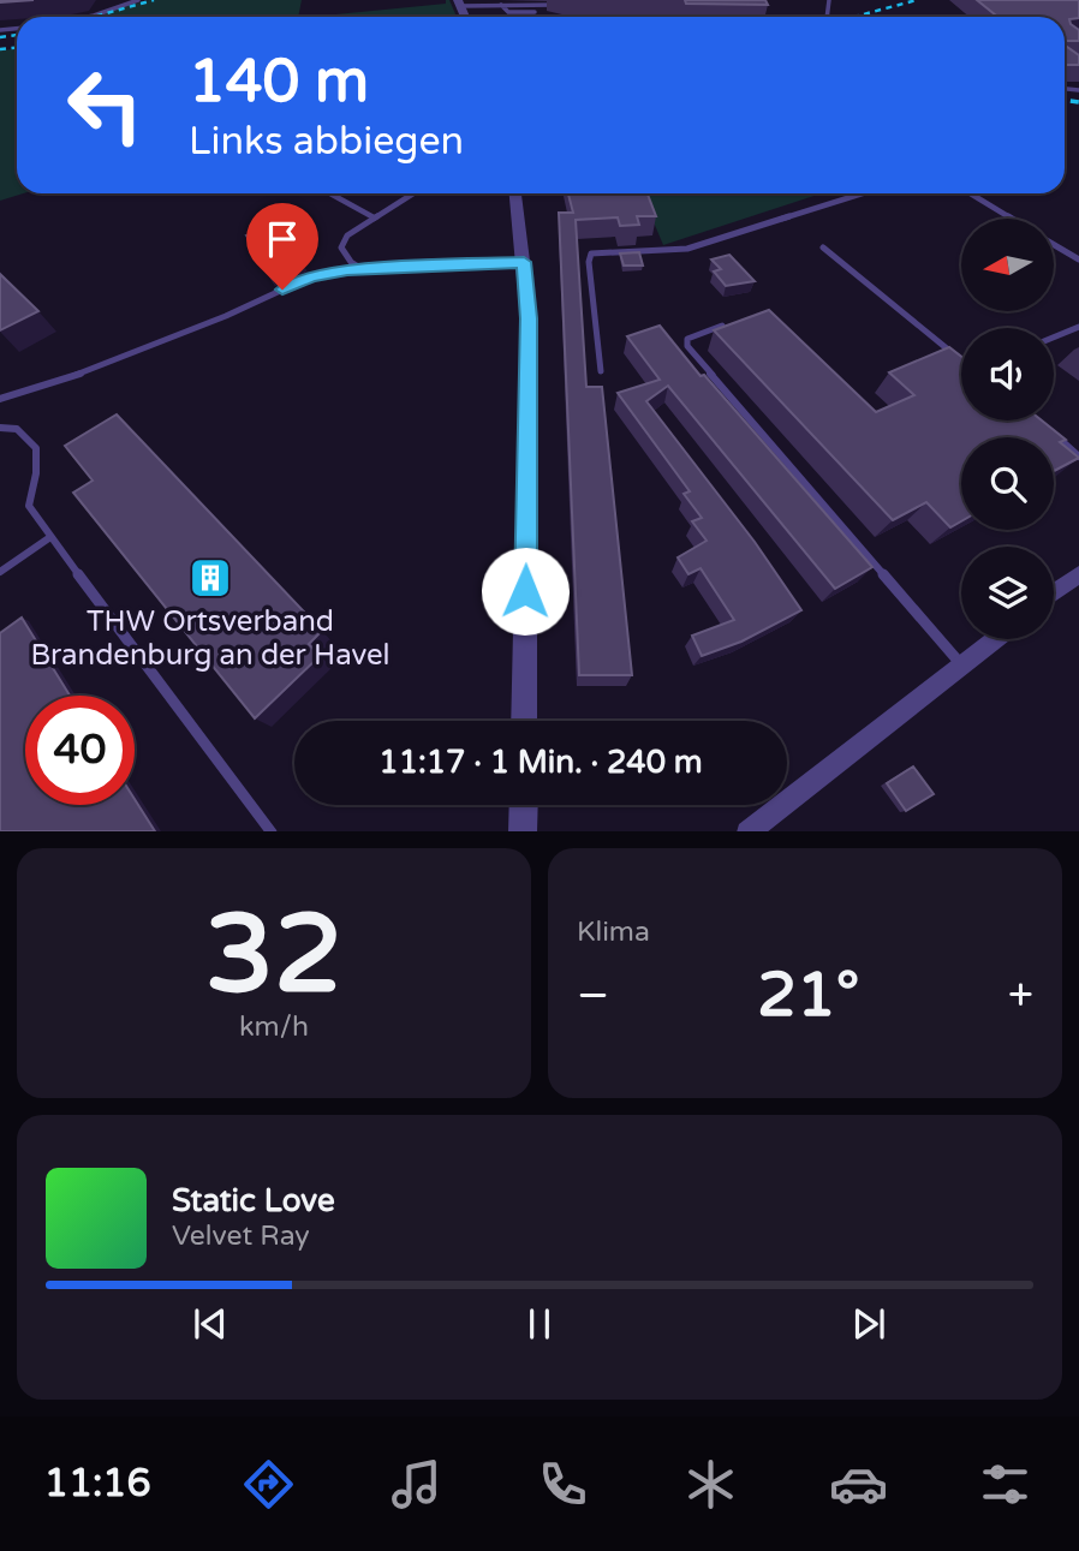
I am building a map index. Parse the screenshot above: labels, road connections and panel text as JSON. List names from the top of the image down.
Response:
{
  "places": {
    "building": ["THW Ortsverband Brandenburg an der Havel"]
  },
  "north": "left",
  "page": {
    "turn": ["140 m", "Links abbiegen"],
    "limit": "40",
    "trip": "11:17 · 1 Min. · 240 m",
    "tile": [
      ["32", "km/h"],
      "Klima"
    ],
    "heat": ["−", "21°", "+"],
    "song": ["Static Love", "Velvet Ray"],
    "tabs": "11:16"
  }
}
